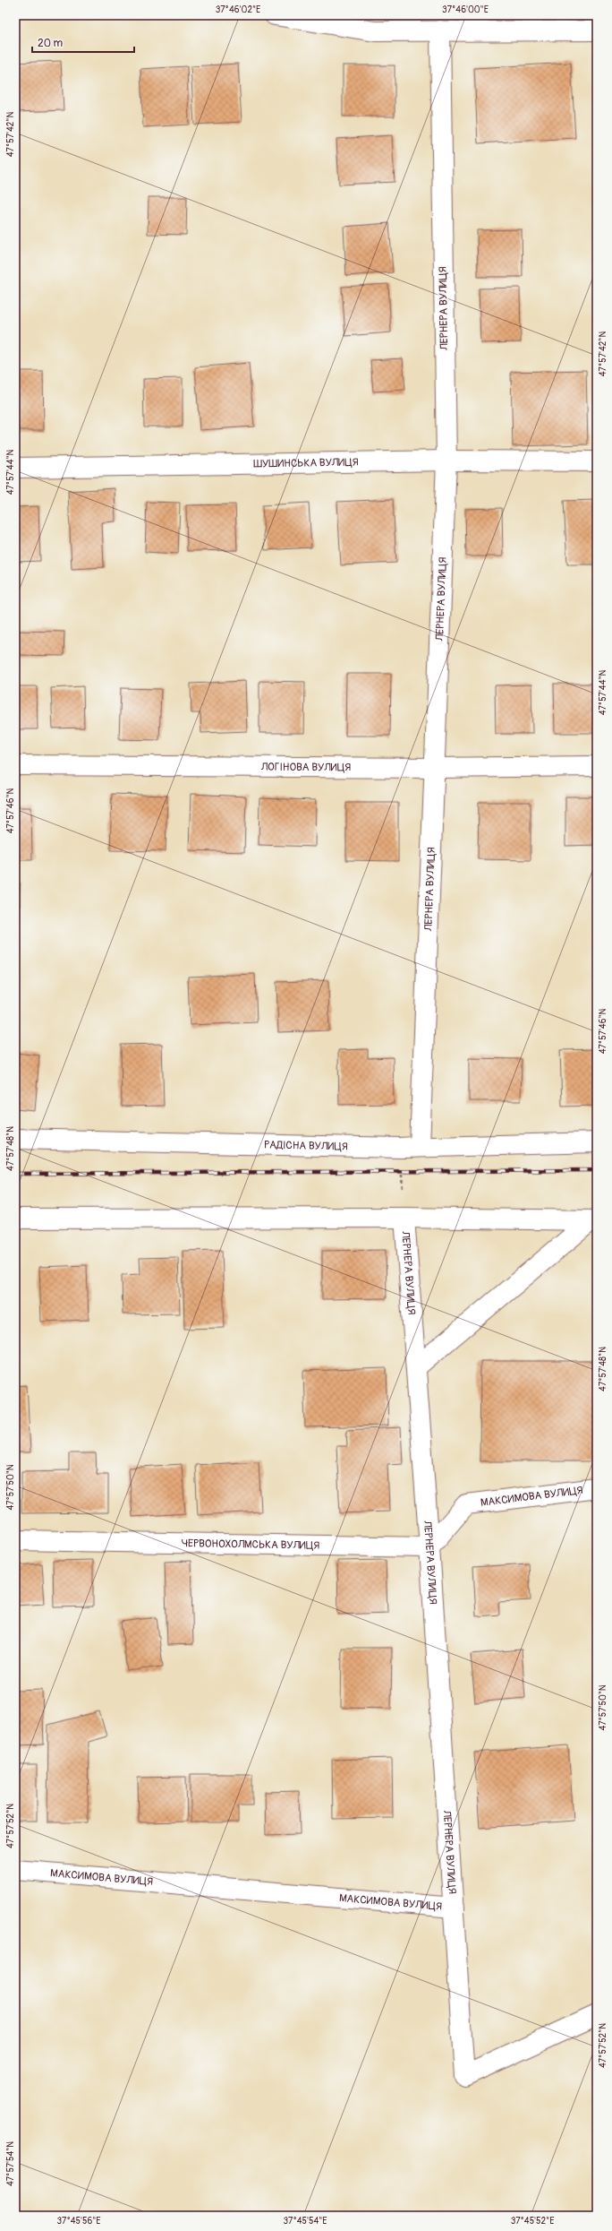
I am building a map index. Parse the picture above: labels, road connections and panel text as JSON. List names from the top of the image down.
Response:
{
  "streets": {
    "street": [
      "ЛЕРНЕРА ВУЛИЦЯ",
      "ШУШИНСЬКА ВУЛИЦЯ",
      "ЛОГІНОВА ВУЛИЦЯ",
      "РАДІСНА ВУЛИЦЯ",
      "МАКСИМОВА ВУЛИЦЯ",
      "ЧЕРВОНОХОЛМСЬКА ВУЛИЦЯ"
    ]
  },
  "crossings": [
    ["ЛЕРНЕРА ВУЛИЦЯ", "ШУШИНСЬКА ВУЛИЦЯ"],
    ["ЛЕРНЕРА ВУЛИЦЯ", "ЛОГІНОВА ВУЛИЦЯ"],
    ["ЛЕРНЕРА ВУЛИЦЯ", "РАДІСНА ВУЛИЦЯ"],
    ["ЛЕРНЕРА ВУЛИЦЯ", "МАКСИМОВА ВУЛИЦЯ"],
    ["ЛЕРНЕРА ВУЛИЦЯ", "ЧЕРВОНОХОЛМСЬКА ВУЛИЦЯ"],
    ["МАКСИМОВА ВУЛИЦЯ", "ЧЕРВОНОХОЛМСЬКА ВУЛИЦЯ"]
  ],
  "scale_bar": "20 m",
  "coordinates": [
    "37°46'02\"E",
    "37°46'00\"E",
    "47°57'42\"N",
    "47°57'44\"N",
    "47°57'46\"N",
    "47°57'48\"N",
    "47°57'50\"N",
    "47°57'52\"N",
    "47°57'54\"N",
    "37°45'56\"E",
    "37°45'54\"E",
    "37°45'52\"E"
  ]
}
